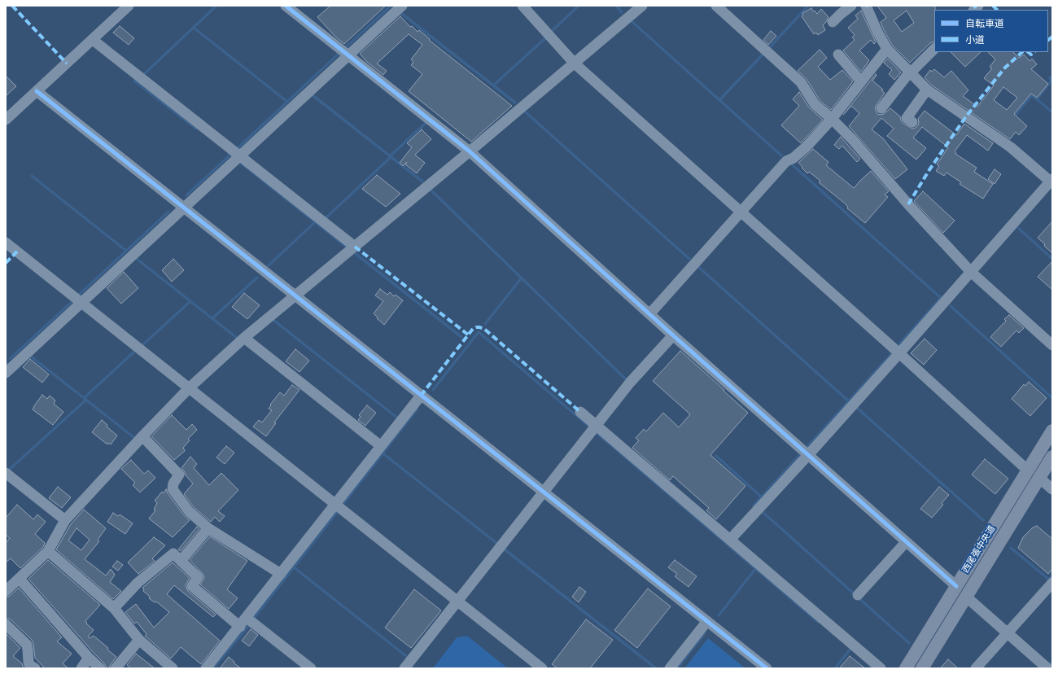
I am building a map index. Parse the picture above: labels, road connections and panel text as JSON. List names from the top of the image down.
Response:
{
  "streets": {
    "main road": ["西尾張中央道"]
  },
  "legend": ["自転車道", "小道"]
}
